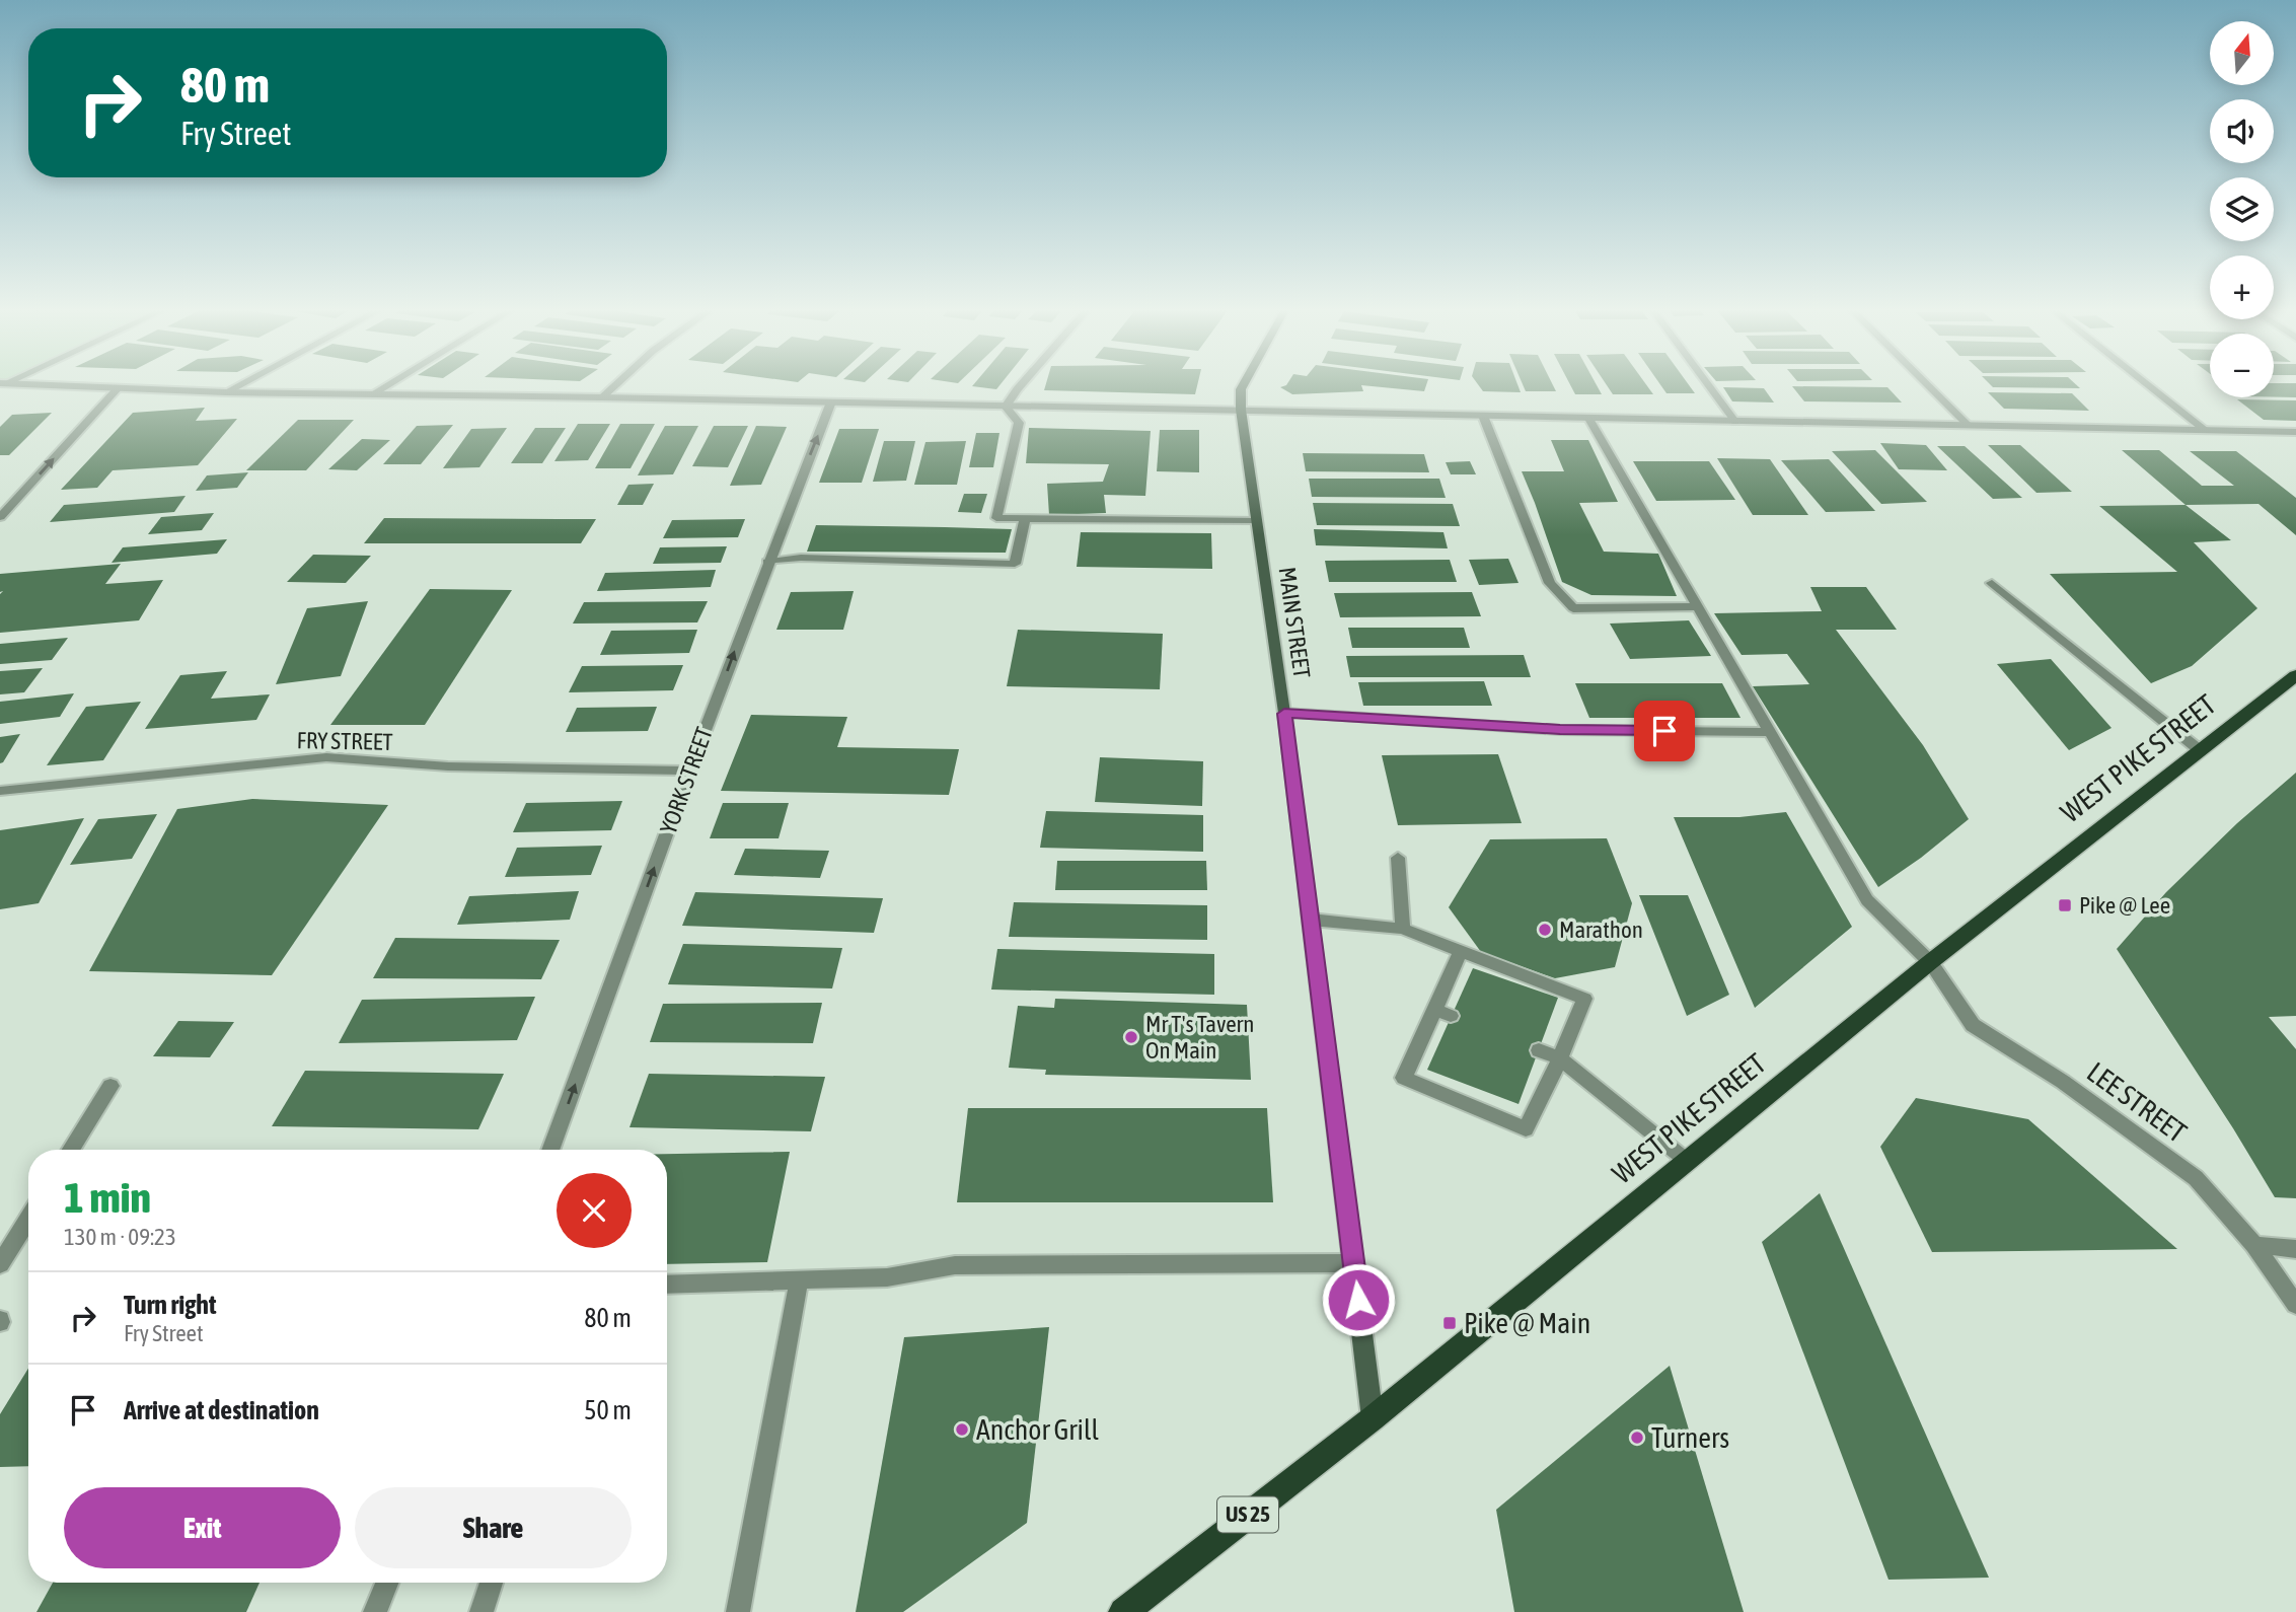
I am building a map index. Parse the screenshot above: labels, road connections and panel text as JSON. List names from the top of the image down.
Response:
{
  "streets": {
    "main road": ["MAIN STREET", "WEST PIKE STREET", "US 25"],
    "street": ["FRY STREET", "YORK STREET", "LEE STREET"]
  },
  "crossings": [
    ["MAIN STREET", "WEST PIKE STREET"],
    ["FRY STREET", "YORK STREET"],
    ["WEST PIKE STREET", "LEE STREET"]
  ],
  "one_way": ["YORK STREET"],
  "places": {
    "transit": ["Pike @ Lee", "Pike @ Main"],
    "other": [
      "Marathon",
      "Mr T's Tavern On Main",
      "Anchor Grill",
      "Turners"
    ]
  },
  "north": "top",
  "page": {
    "map_buttons": ["+", "−"],
    "turn": ["80 m", "Fry Street"],
    "heading": ["1 min", "130 m · 09:23"],
    "list": [
      {
        "name": "Turn right",
        "note": "Fry Street",
        "value": "80 m"
      },
      {
        "name": "Arrive at destination",
        "value": "50 m"
      }
    ],
    "buttons": ["Exit", "Share"]
  }
}
